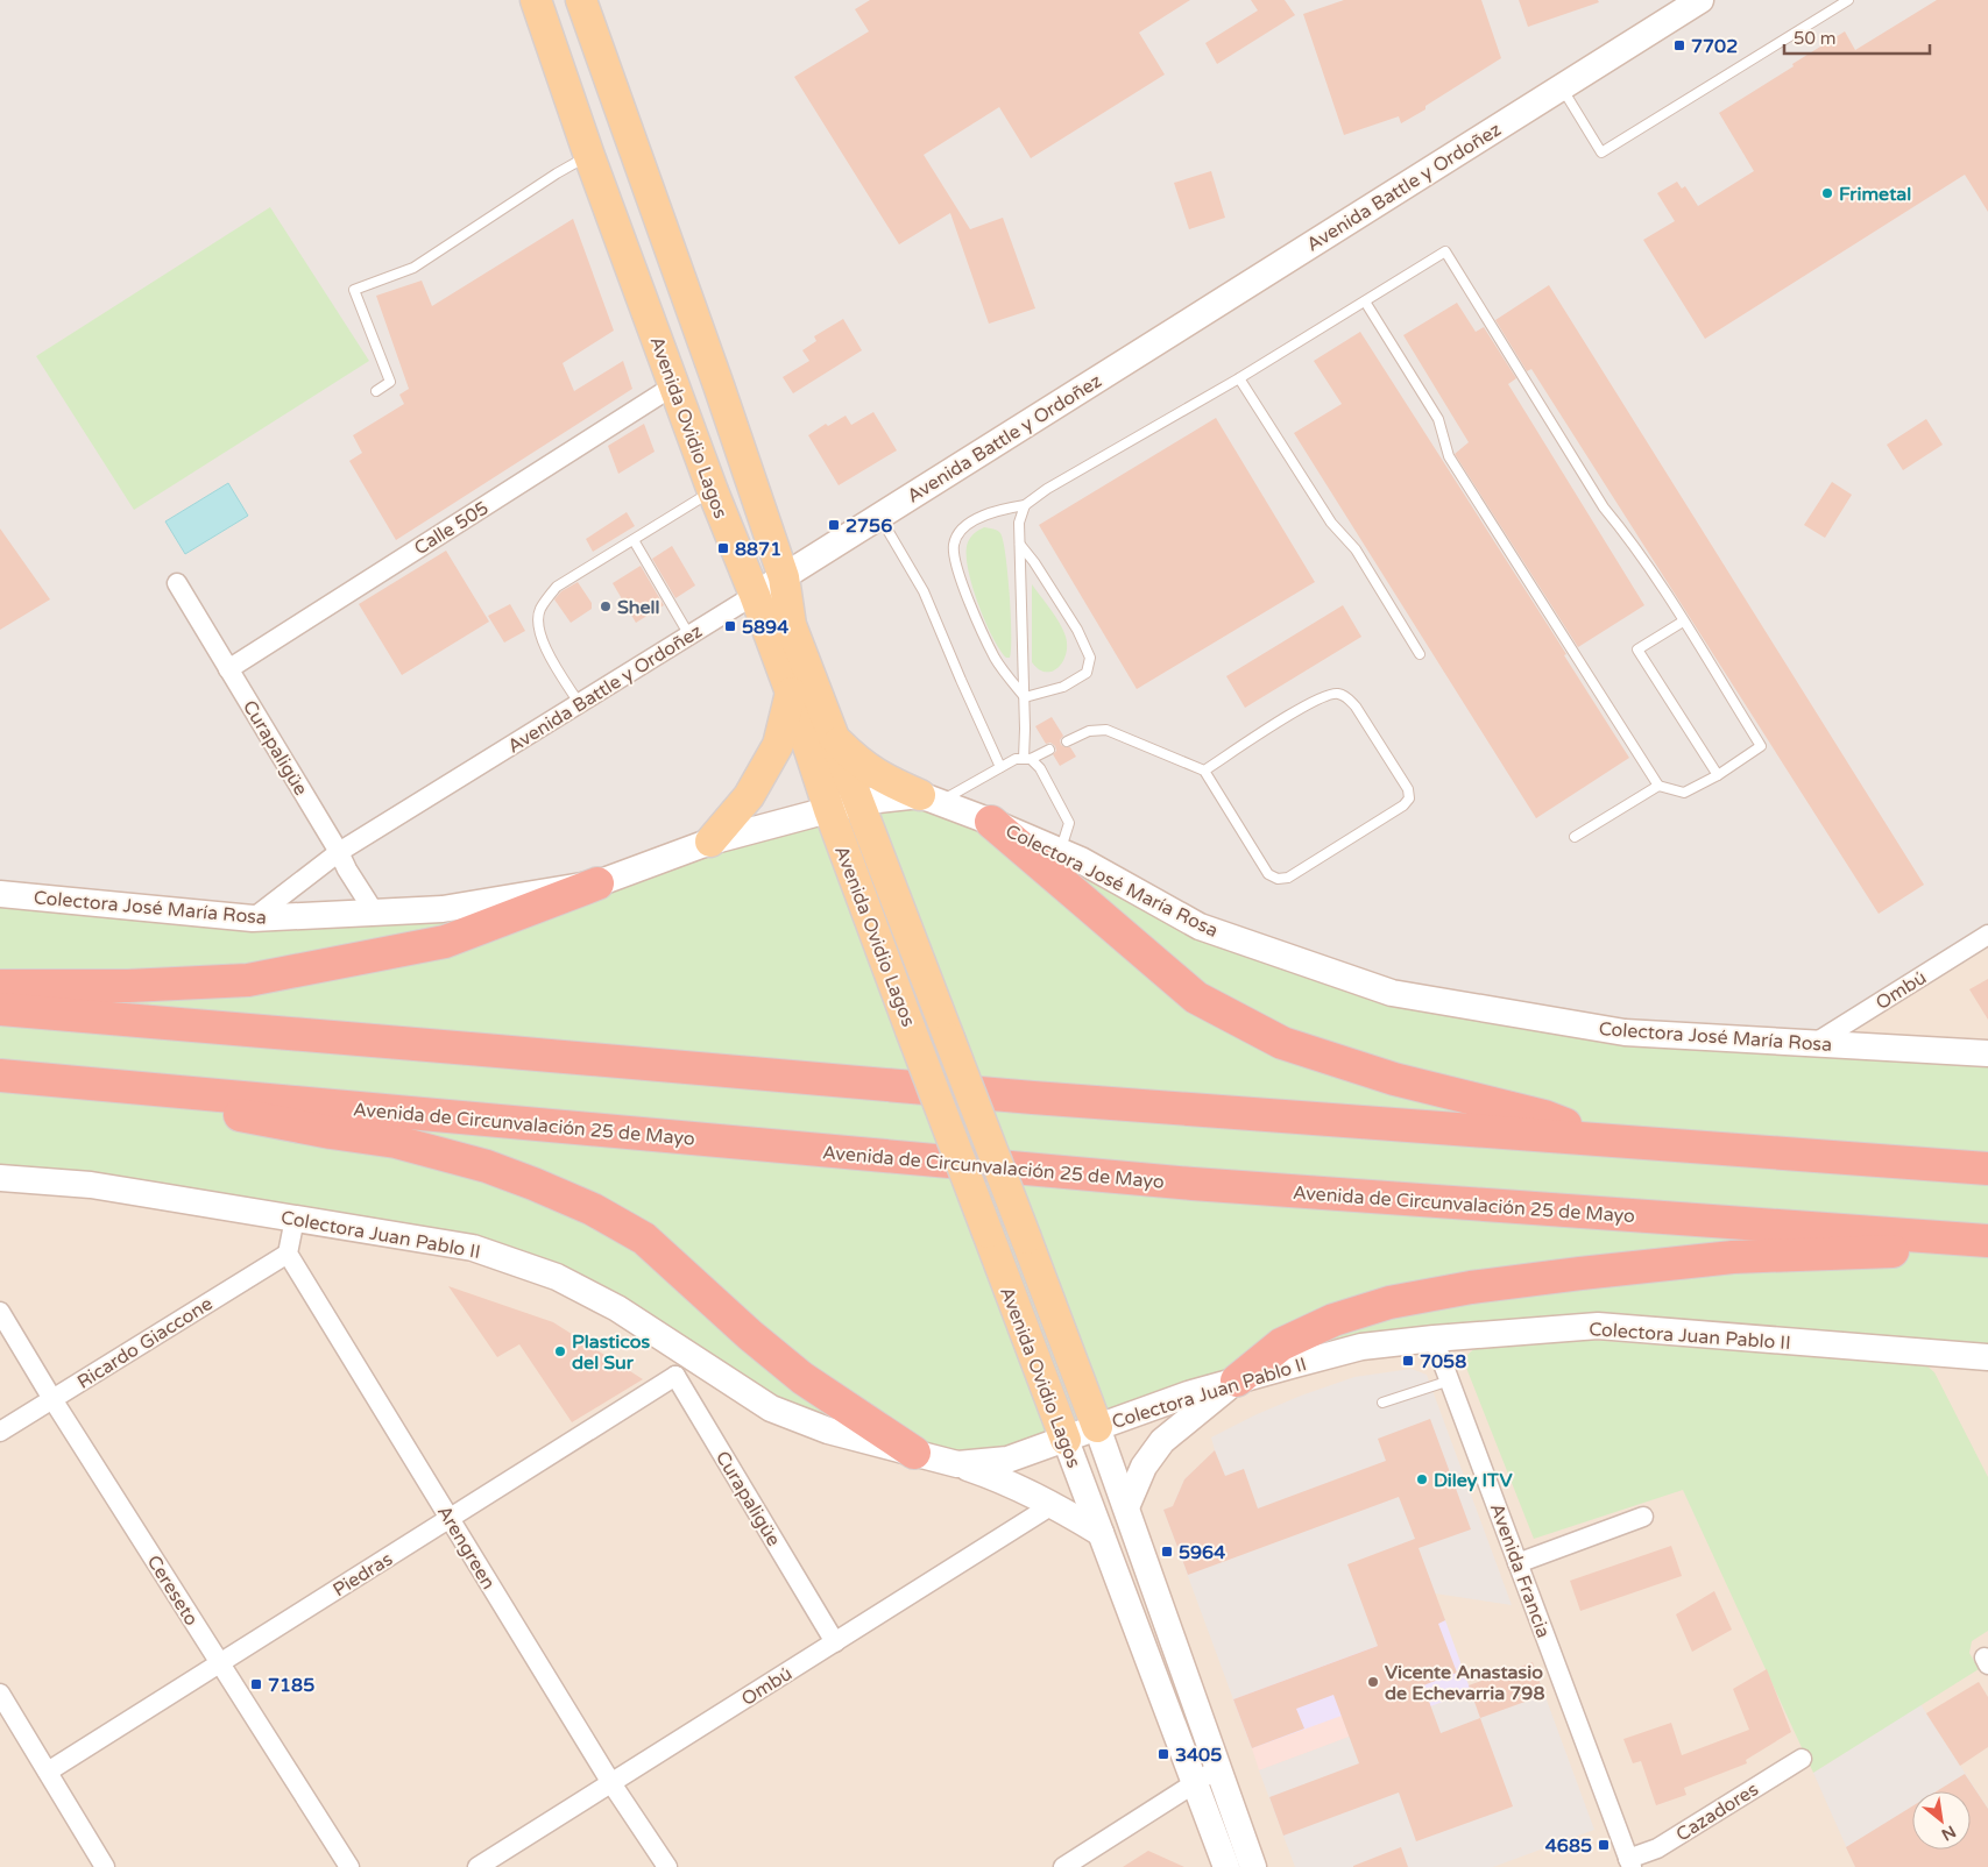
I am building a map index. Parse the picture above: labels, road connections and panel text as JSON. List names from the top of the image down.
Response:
{
  "streets": {
    "highway": ["Avenida de Circunvalación 25 de Mayo"],
    "main road": [
      "Avenida Battle y Ordoñez",
      "Avenida Ovidio Lagos",
      "Colectora José María Rosa",
      "Colectora Juan Pablo II"
    ],
    "street": [
      "Calle 505",
      "Curapaligüe",
      "Ombú",
      "Ricardo Giaccone",
      "Arengreen",
      "Avenida Francia",
      "Piedras",
      "Cereseto",
      "Cazadores"
    ]
  },
  "crossings": [
    ["Avenida Battle y Ordoñez", "Avenida Ovidio Lagos"],
    ["Avenida Battle y Ordoñez", "Curapaligüe"],
    ["Avenida Battle y Ordoñez", "Colectora José María Rosa"],
    ["Avenida Ovidio Lagos", "Calle 505"],
    ["Avenida Ovidio Lagos", "Colectora José María Rosa"],
    ["Avenida Ovidio Lagos", "Colectora Juan Pablo II"],
    ["Calle 505", "Curapaligüe"],
    ["Curapaligüe", "Colectora José María Rosa"],
    ["Curapaligüe", "Ombú"],
    ["Curapaligüe", "Piedras"],
    ["Colectora José María Rosa", "Ombú"],
    ["Ombú", "Arengreen"],
    ["Colectora Juan Pablo II", "Avenida Francia"],
    ["Ricardo Giaccone", "Arengreen"],
    ["Ricardo Giaccone", "Cereseto"],
    ["Arengreen", "Piedras"],
    ["Avenida Francia", "Cazadores"],
    ["Piedras", "Cereseto"]
  ],
  "places": {
    "transit": [
      "7702",
      "2756",
      "8871",
      "5894",
      "7058",
      "5964",
      "7185",
      "3405",
      "4685"
    ],
    "other": [
      "Frimetal",
      "Shell",
      "Plasticos del Sur",
      "Diley ITV",
      "Vicente Anastasio de Echevarria 798"
    ]
  },
  "scale_bar": "50 m",
  "north": "bottom right"
}
